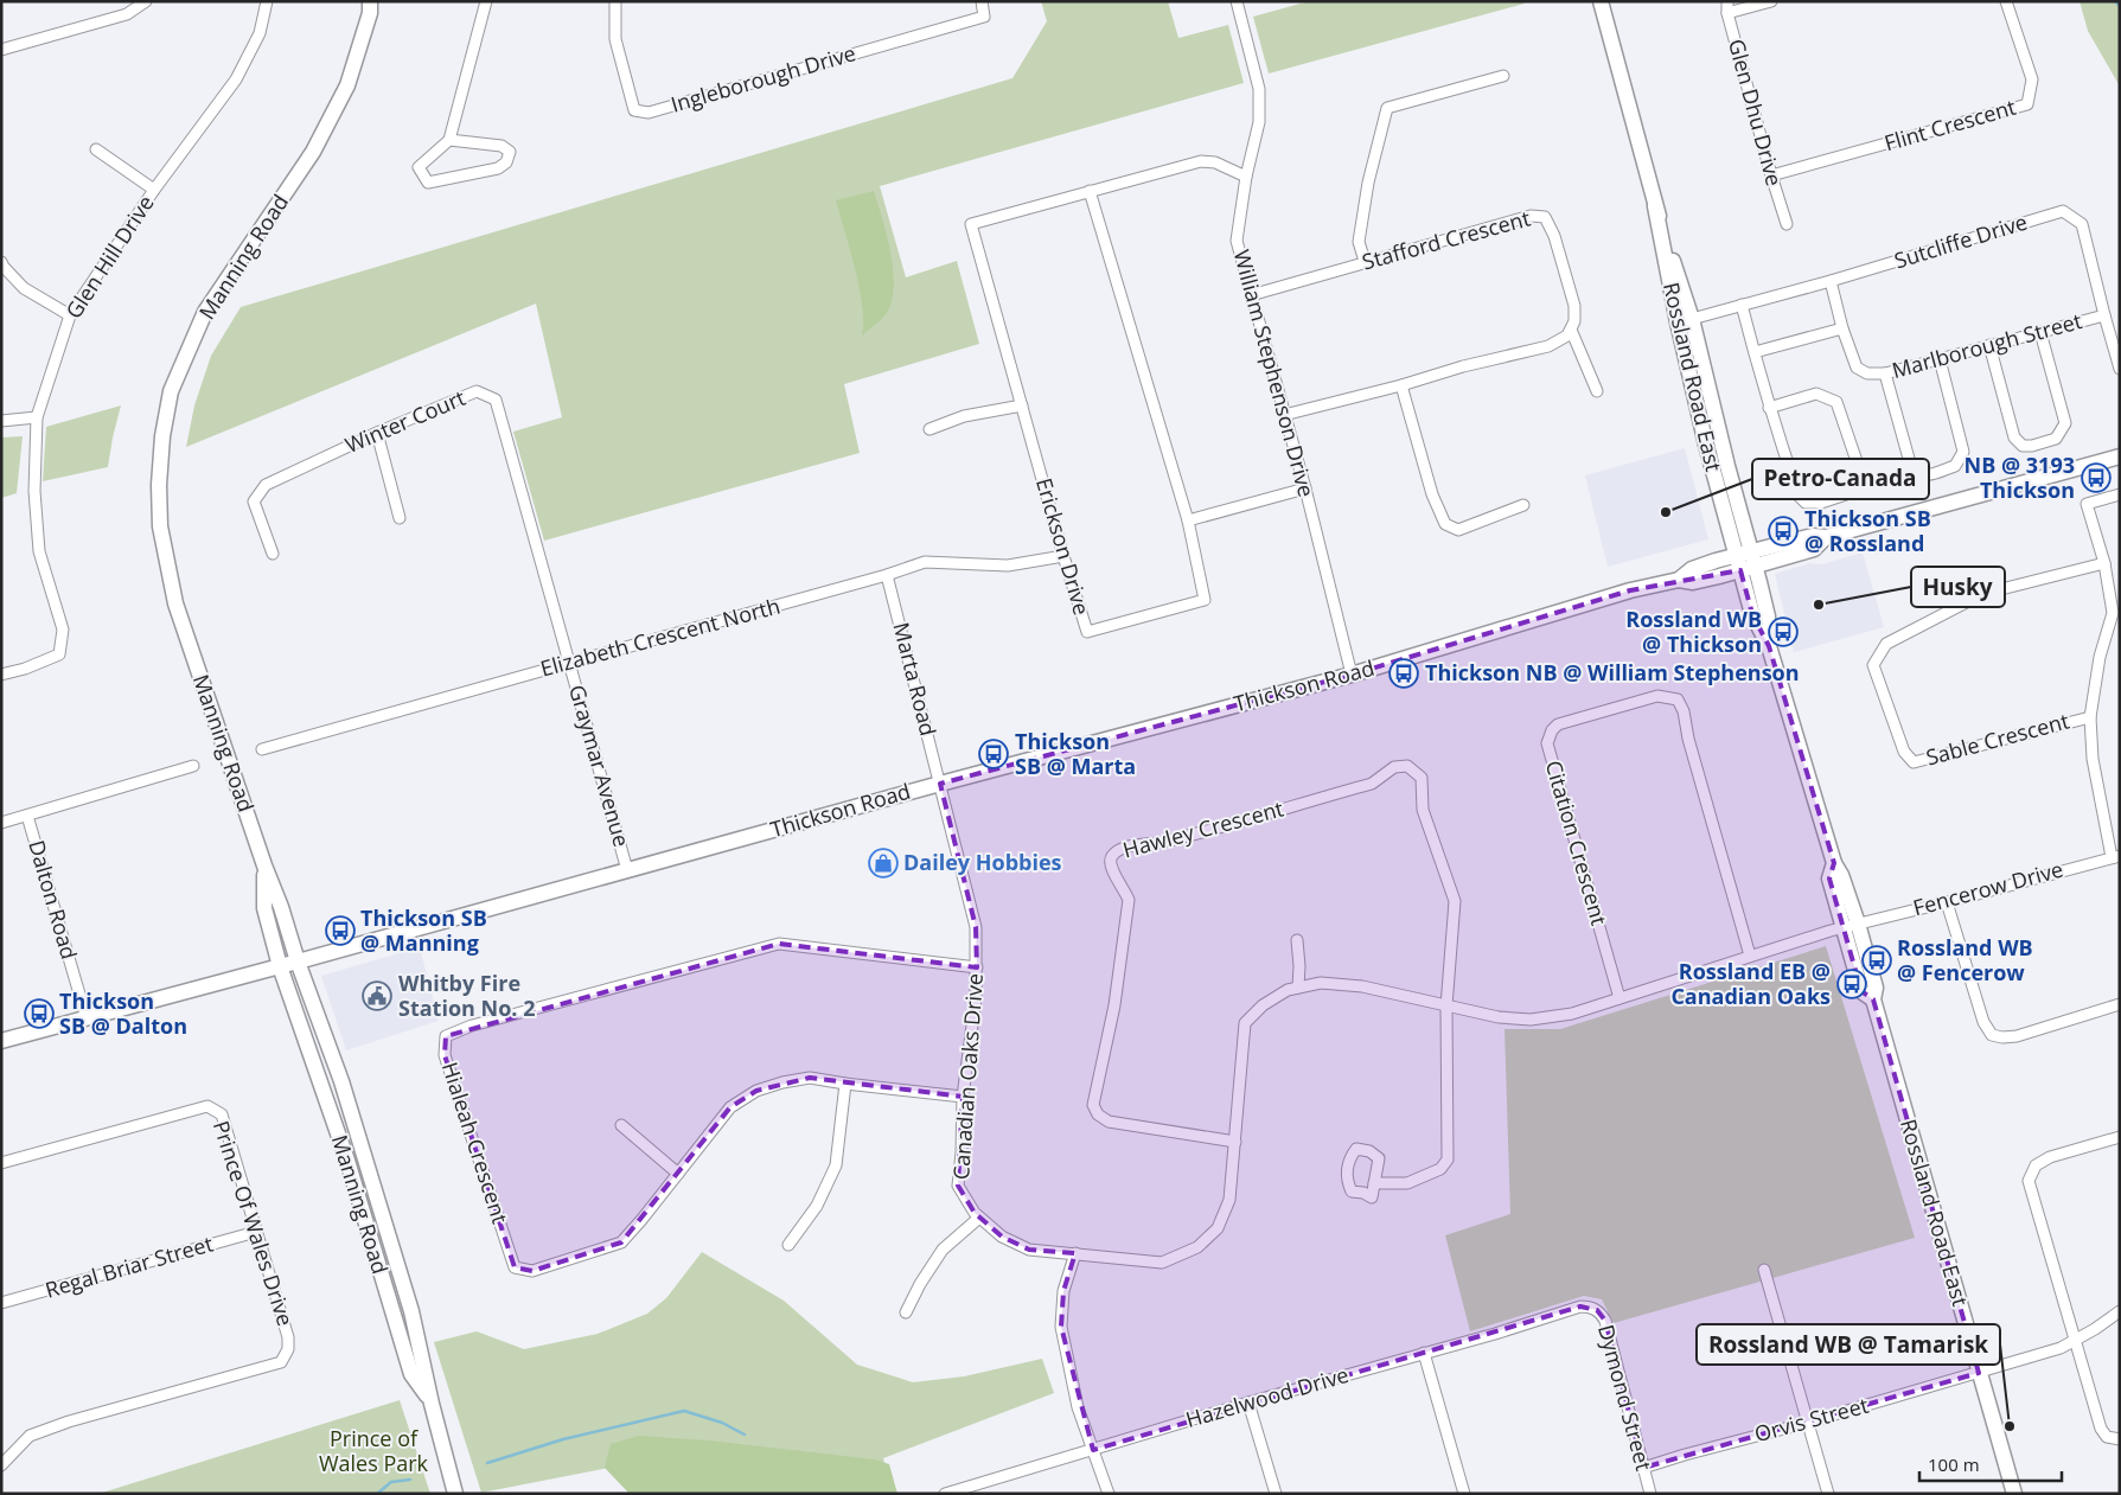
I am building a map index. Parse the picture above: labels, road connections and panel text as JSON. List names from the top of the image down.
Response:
{
  "streets": {
    "main road": ["Manning Road", "Rossland Road East", "Thickson Road"],
    "street": [
      "Ingleborough Drive",
      "Glen Dhu Drive",
      "Flint Crescent",
      "Stafford Crescent",
      "Sutcliffe Drive",
      "Glen Hill Drive",
      "Marlborough Street",
      "William Stephenson Drive",
      "Winter Court",
      "Erickson Drive",
      "Elizabeth Crescent North",
      "Marta Road",
      "Sable Crescent",
      "Graymar Avenue",
      "Hawley Crescent",
      "Citation Crescent",
      "Fencerow Drive",
      "Dalton Road",
      "Canadian Oaks Drive",
      "Hialeah Crescent",
      "Prince Of Wales Drive",
      "Regal Briar Street",
      "Hazelwood Drive",
      "Dymond Street",
      "Orvis Street"
    ]
  },
  "crossings": [
    ["Glen Dhu Drive", "Flint Crescent"],
    ["Stafford Crescent", "William Stephenson Drive"],
    ["Sutcliffe Drive", "Marlborough Street"],
    ["Sutcliffe Drive", "Rossland Road East"],
    ["Manning Road", "Thickson Road"],
    ["William Stephenson Drive", "Erickson Drive"],
    ["William Stephenson Drive", "Thickson Road"],
    ["Rossland Road East", "Thickson Road"],
    ["Rossland Road East", "Fencerow Drive"],
    ["Rossland Road East", "Canadian Oaks Drive"],
    ["Rossland Road East", "Orvis Street"],
    ["Winter Court", "Elizabeth Crescent North"],
    ["Winter Court", "Graymar Avenue"],
    ["Erickson Drive", "Elizabeth Crescent North"],
    ["Elizabeth Crescent North", "Marta Road"],
    ["Elizabeth Crescent North", "Graymar Avenue"],
    ["Marta Road", "Thickson Road"],
    ["Marta Road", "Canadian Oaks Drive"],
    ["Thickson Road", "Graymar Avenue"],
    ["Thickson Road", "Dalton Road"],
    ["Thickson Road", "Canadian Oaks Drive"],
    ["Hawley Crescent", "Canadian Oaks Drive"],
    ["Citation Crescent", "Canadian Oaks Drive"],
    ["Fencerow Drive", "Canadian Oaks Drive"],
    ["Canadian Oaks Drive", "Hialeah Crescent"],
    ["Prince Of Wales Drive", "Regal Briar Street"],
    ["Hazelwood Drive", "Dymond Street"],
    ["Dymond Street", "Orvis Street"]
  ],
  "parks": ["Prince of Wales Park"],
  "places": {
    "bus stop": [
      "NB @ 3193 Thickson",
      "Thickson SB @ Rossland",
      "Rossland WB @ Thickson",
      "Thickson NB @ William Stephenson",
      "Thickson SB @ Marta",
      "Thickson SB @ Manning",
      "Rossland WB @ Fencerow",
      "Rossland EB @ Canadian Oaks",
      "Thickson SB @ Dalton"
    ],
    "other": ["Petro-Canada", "Husky", "Rossland WB @ Tamarisk"],
    "shop": ["Dailey Hobbies"],
    "public building": ["Whitby Fire Station No. 2"]
  },
  "scale_bar": "100 m"
}
